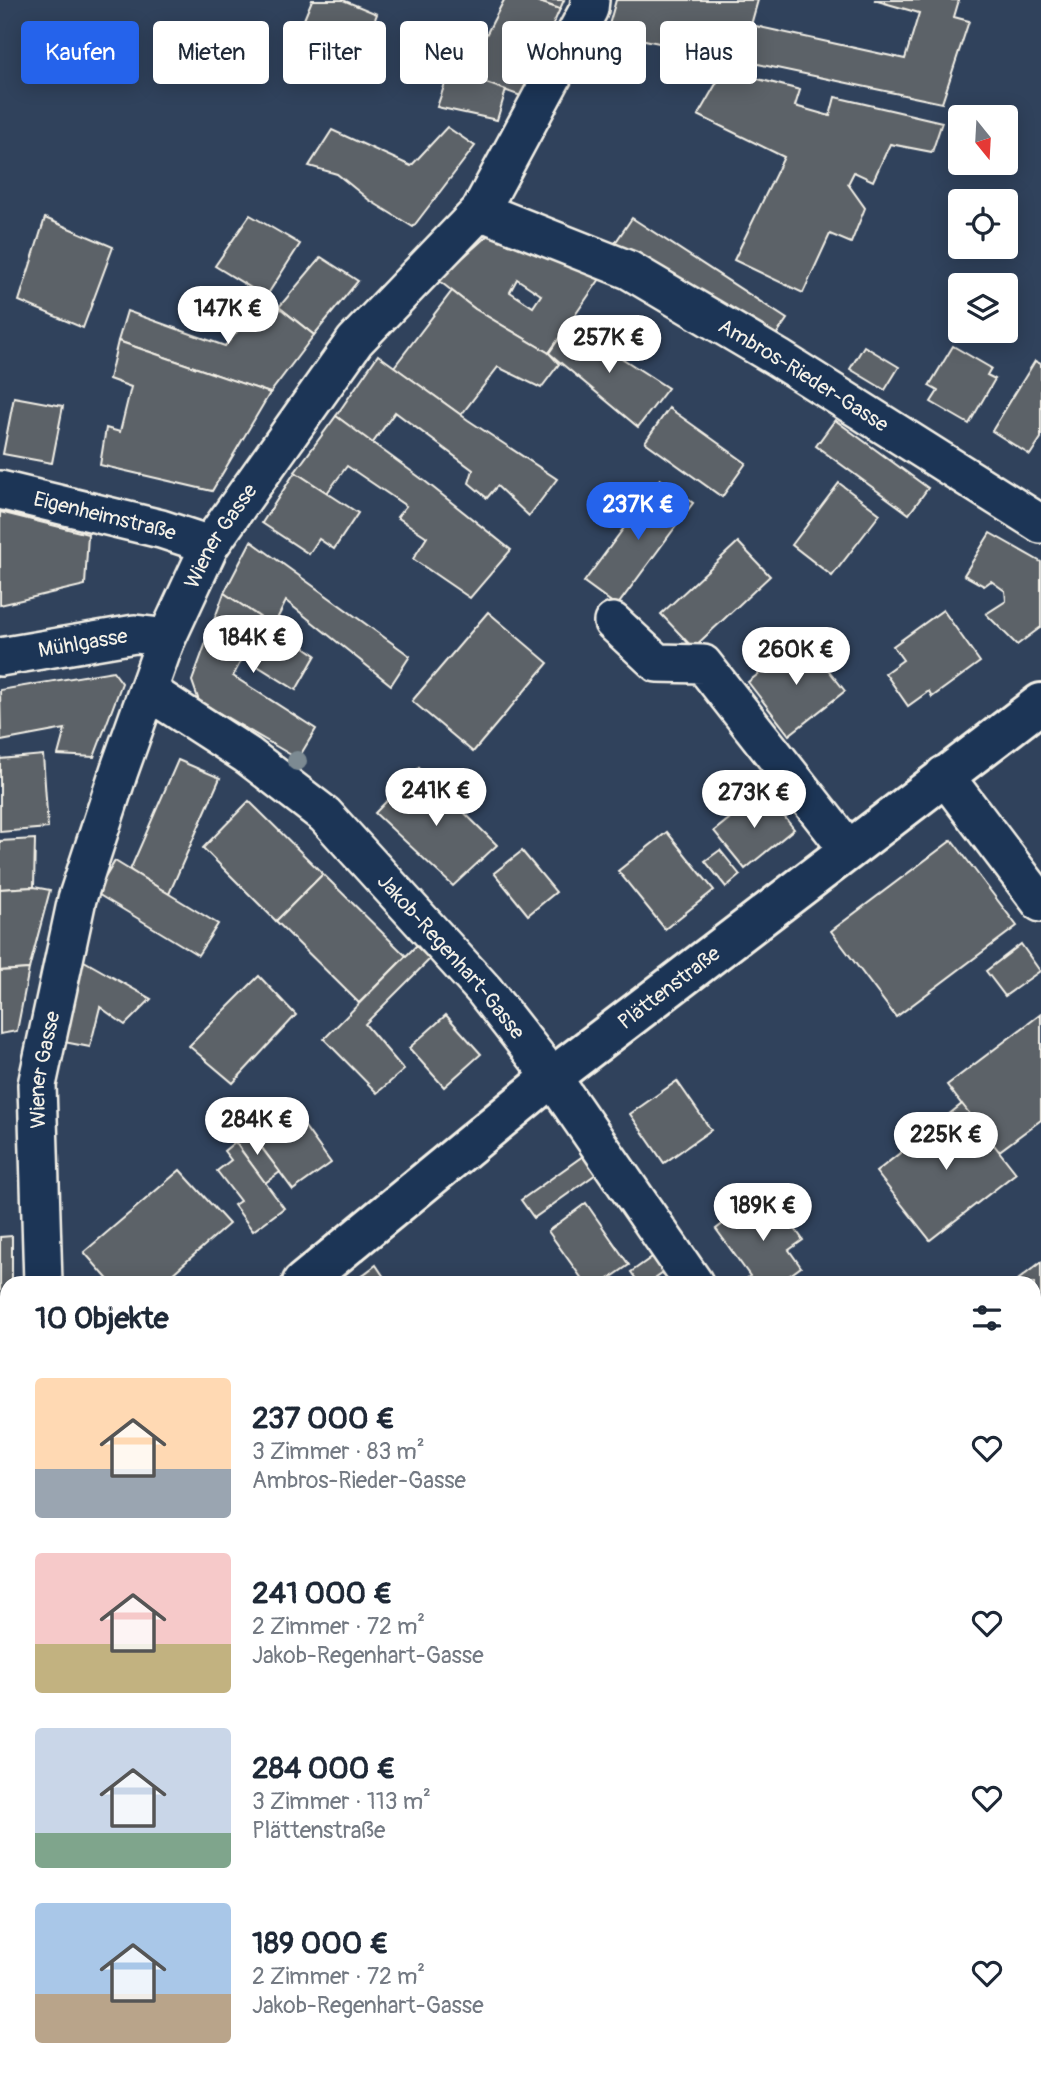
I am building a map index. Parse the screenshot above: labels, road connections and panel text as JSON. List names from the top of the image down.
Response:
{
  "streets": {
    "main road": ["Plättenstraße"],
    "street": [
      "Ambros-Rieder-Gasse",
      "Eigenheimstraße",
      "Wiener Gasse",
      "Mühlgasse",
      "Jakob-Regenhart-Gasse"
    ]
  },
  "crossings": [
    ["Ambros-Rieder-Gasse", "Wiener Gasse"],
    ["Eigenheimstraße", "Wiener Gasse"],
    ["Wiener Gasse", "Mühlgasse"],
    ["Wiener Gasse", "Jakob-Regenhart-Gasse"],
    ["Jakob-Regenhart-Gasse", "Plättenstraße"]
  ],
  "north": "bottom",
  "page": {
    "chip": [
      "Kaufen",
      "Mieten",
      "Filter",
      "Neu",
      "Wohnung",
      "Haus"
    ],
    "price": [
      "147K €",
      "257K €",
      "237K €",
      "184K €",
      "260K €",
      "241K €",
      "273K €",
      "284K €",
      "225K €",
      "189K €"
    ],
    "heading": "10 Objekte",
    "list": [
      {
        "name": "237 000 €",
        "note": "3 Zimmer · 83 m² · Ambros-Rieder-Gasse"
      },
      {
        "name": "241 000 €",
        "note": "2 Zimmer · 72 m² · Jakob-Regenhart-Gasse"
      },
      {
        "name": "284 000 €",
        "note": "3 Zimmer · 113 m² · Plättenstraße"
      },
      {
        "name": "189 000 €",
        "note": "2 Zimmer · 72 m² · Jakob-Regenhart-Gasse"
      }
    ]
  }
}
